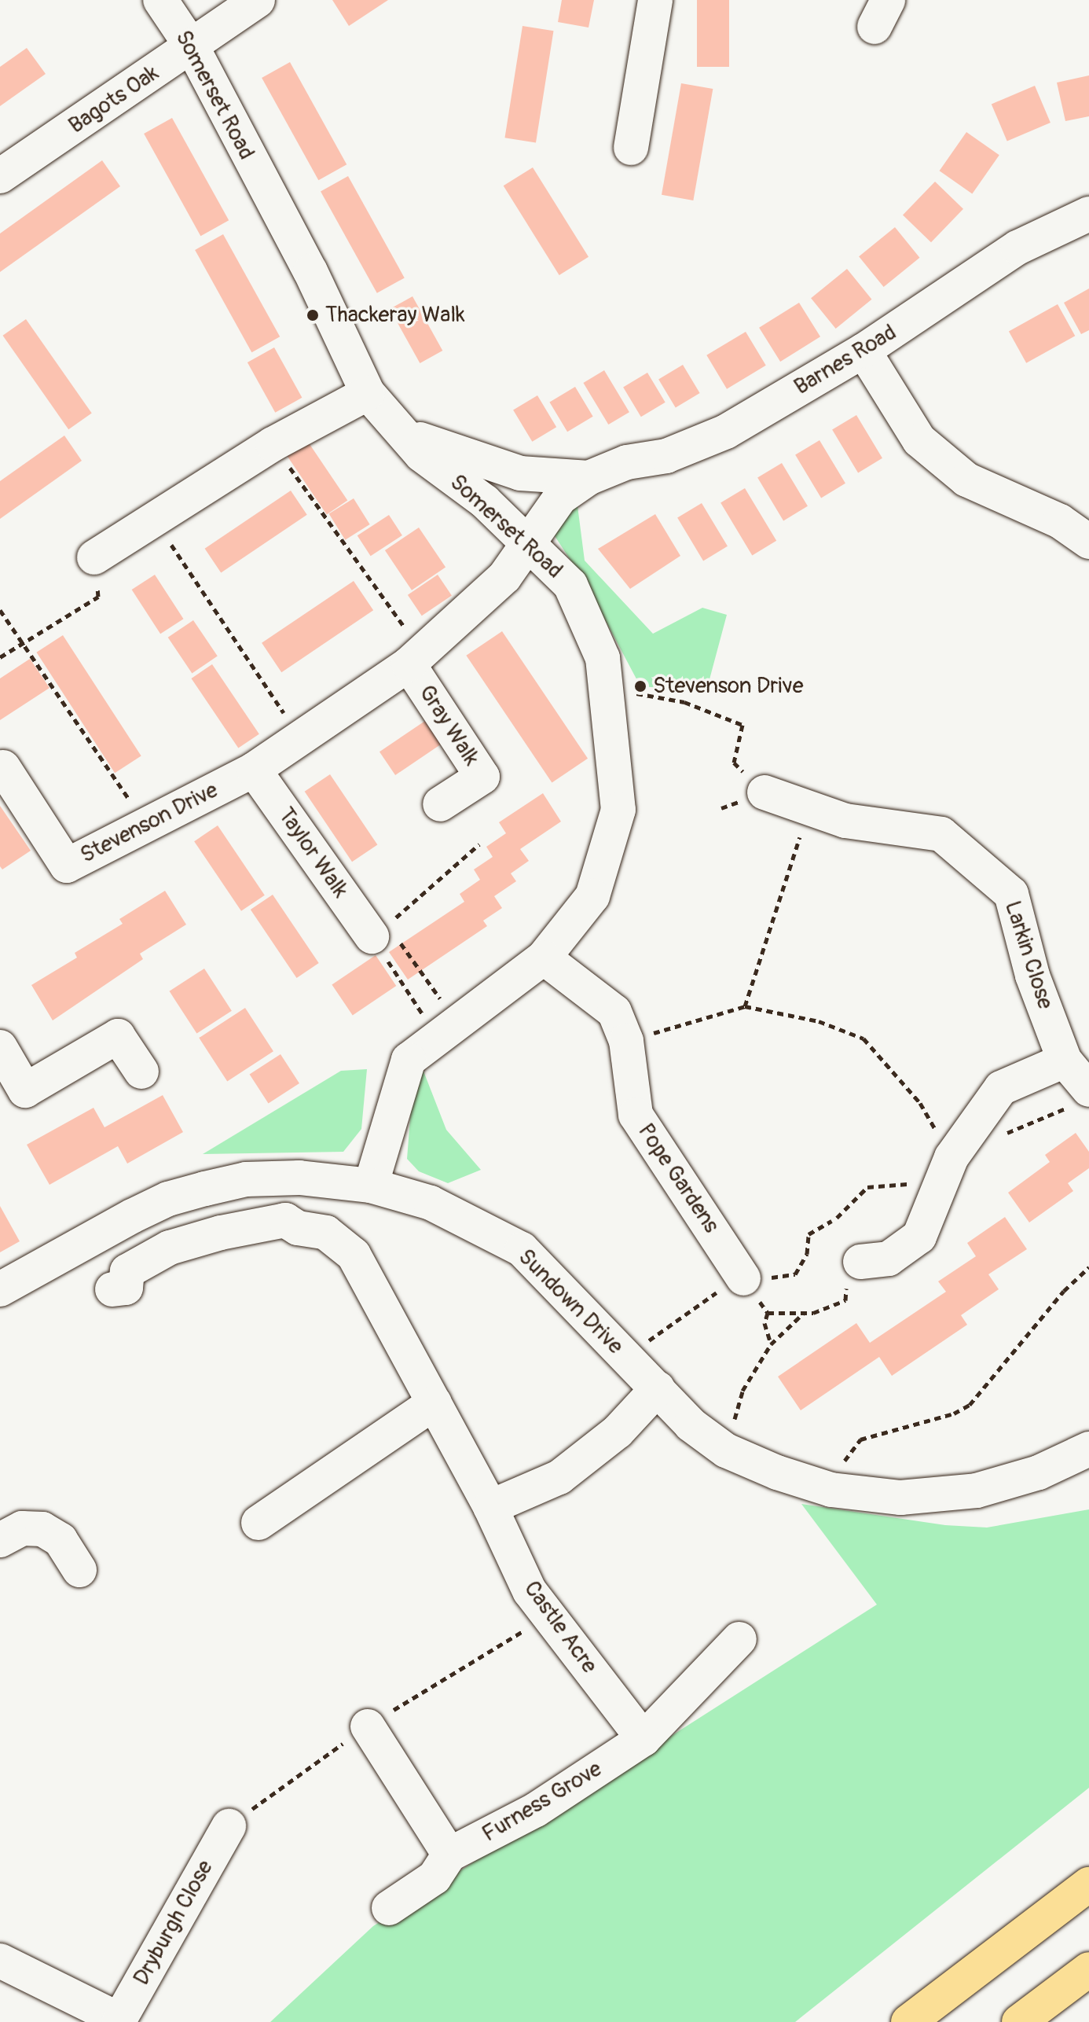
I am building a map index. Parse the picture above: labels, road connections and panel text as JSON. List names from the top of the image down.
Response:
{
  "streets": {
    "street": [
      "Somerset Road",
      "Bagots Oak",
      "Barnes Road",
      "Gray Walk",
      "Stevenson Drive",
      "Taylor Walk",
      "Larkin Close",
      "Pope Gardens",
      "Sundown Drive",
      "Castle Acre",
      "Furness Grove",
      "Dryburgh Close"
    ]
  },
  "crossings": [
    ["Somerset Road", "Bagots Oak"],
    ["Somerset Road", "Barnes Road"],
    ["Somerset Road", "Stevenson Drive"],
    ["Somerset Road", "Pope Gardens"],
    ["Somerset Road", "Sundown Drive"],
    ["Barnes Road", "Stevenson Drive"],
    ["Gray Walk", "Stevenson Drive"],
    ["Stevenson Drive", "Taylor Walk"],
    ["Castle Acre", "Furness Grove"]
  ],
  "places": ["Thackeray Walk", "Stevenson Drive"]
}
